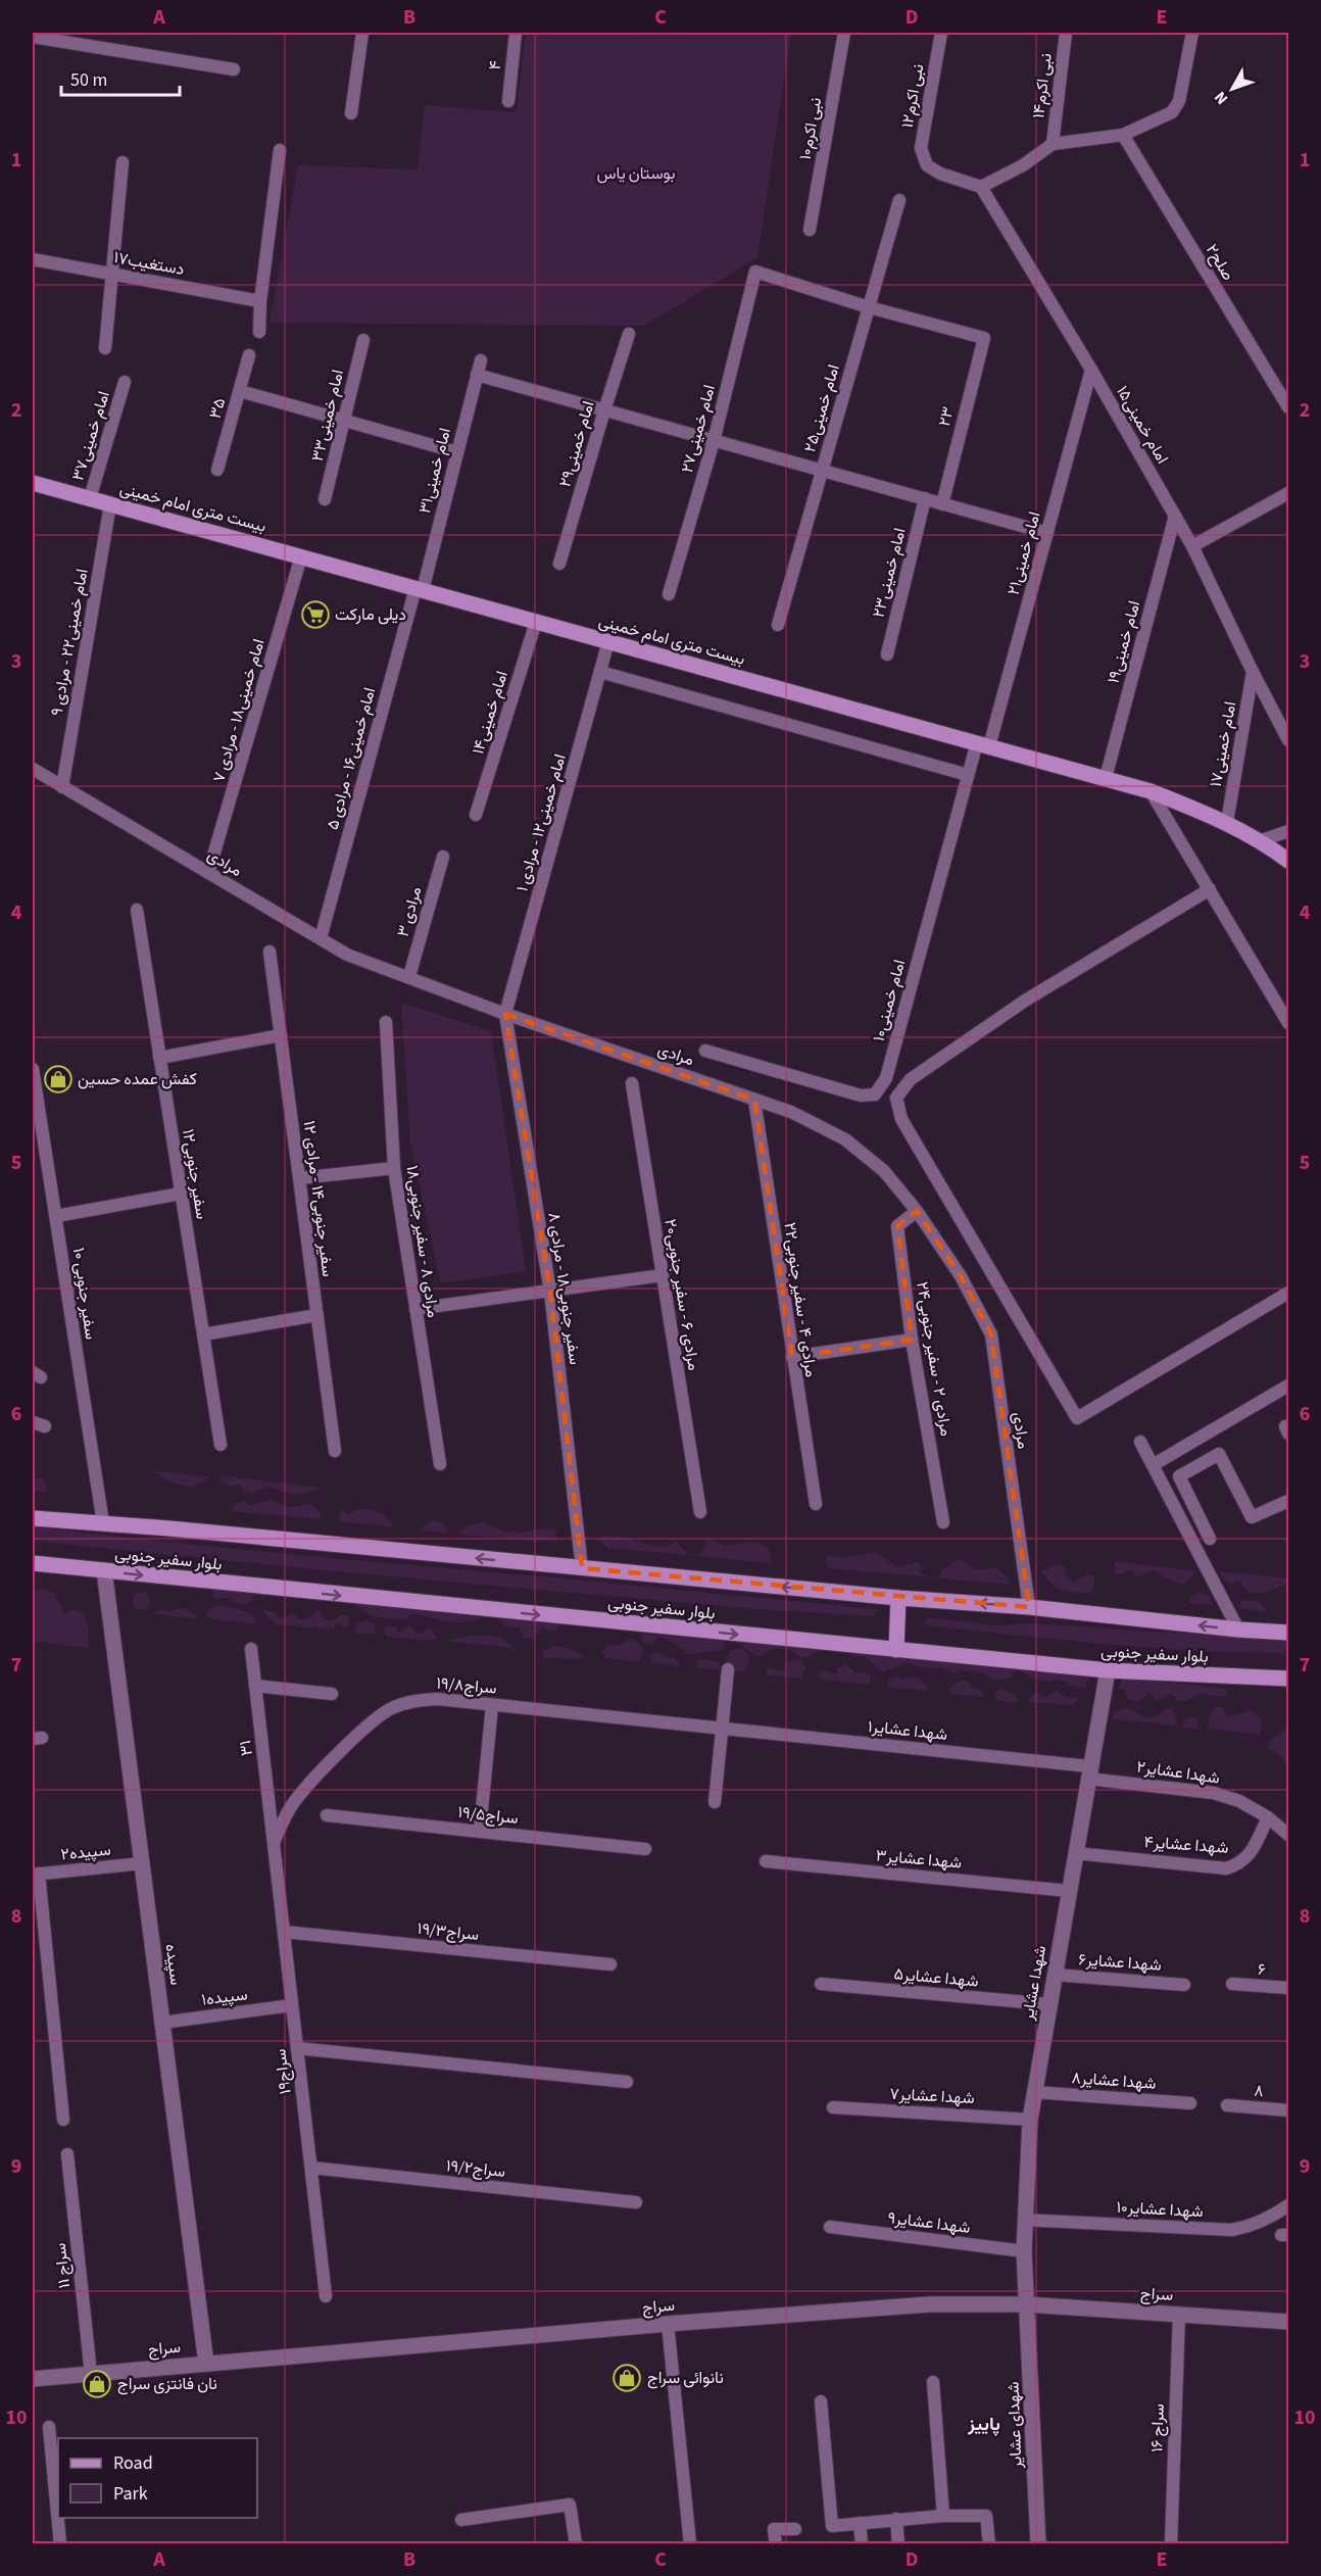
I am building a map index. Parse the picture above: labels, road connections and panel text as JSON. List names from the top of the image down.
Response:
{
  "streets": {
    "main road": ["بیست متری امام خمینی", "بلوار سفیر جنوبی"],
    "street": [
      "۴",
      "نبی اکرم۱۴",
      "نبی اکرم۱۲",
      "نبی اکرم۱۰",
      "صلح۲",
      "دستغیب۱۷",
      "۳۵",
      "امام خمینی۲۵",
      "امام خمینی۳۳",
      "۲۳",
      "۱۵امام خمینی",
      "امام خمینی۲۷",
      "امام خمینی۳۷",
      "امام خمینی۲۹",
      "امام خمینی۳۱",
      "امام خمینی۲۱",
      "امام خمینی۲۳",
      "امام خمینی۲۲ - مرادی ۹",
      "امام خمینی۱۹",
      "امام خمینی۱۸ - مرادی ۷",
      "امام خمینی۱۴",
      "امام خمینی۱۷",
      "امام خمینی۱۶ - مرادی ۵",
      "امام خمینی۱۲ - مرادی ۱",
      "مرادی",
      "مرادی ۳",
      "امام خمینی۱۰",
      "سفیر جنوبی۱۲",
      "سفیر جنوبی۱۴ - مرادی ۱۲",
      "مرادی ۸ - سفیر جنوبی۱۸",
      "سفیر جنوبی۱۸ - مرادی ۸",
      "سفیر جنوبی ۱۰",
      "مرادی ۶ - سفیر جنوبی۲۰",
      "مرادی ۴ - سفیر جنوبی۲۲",
      "مرادی ۲ - سفیر جنوبی۲۴",
      "سراج۱۹/۸",
      "شهدا عشایر۱",
      "۳۱",
      "شهدا عشایر۲",
      "سراج۱۹/۵",
      "شهدا عشایر۴",
      "سپیده۲",
      "شهدا عشایر۳",
      "سراج۱۹/۳",
      "شهدا عشایر۶",
      "سپیده",
      "۶",
      "شهدا عشایر۵",
      "شهدا عشایر",
      "سپیده۱",
      "سراج۱۹",
      "شهدا عشایر۸",
      "۸",
      "شهدا عشایر۷",
      "سراج۱۹/۲",
      "شهدا عشایر۱۰",
      "شهدا عشایر۹",
      "سراج ۱۱",
      "سراج",
      "شهدای عشایر",
      "سراج ۱۶"
    ]
  },
  "crossings": [
    ["نبی اکرم۱۲", "۱۵امام خمینی"],
    ["امام خمینی۲۵", "۲۳"],
    ["امام خمینی۲۵", "امام خمینی۲۷"],
    ["۲۳", "امام خمینی۲۷"],
    ["۱۵امام خمینی", "امام خمینی۲۱"],
    ["۱۵امام خمینی", "امام خمینی۱۹"],
    ["۱۵امام خمینی", "امام خمینی۱۷"],
    ["امام خمینی۳۷", "بیست متری امام خمینی"],
    ["امام خمینی۳۱", "بیست متری امام خمینی"],
    ["امام خمینی۳۱", "امام خمینی۱۶ - مرادی ۵"],
    ["بیست متری امام خمینی", "امام خمینی۲۱"],
    ["بیست متری امام خمینی", "امام خمینی۲۲ - مرادی ۹"],
    ["بیست متری امام خمینی", "امام خمینی۱۹"],
    ["بیست متری امام خمینی", "امام خمینی۱۸ - مرادی ۷"],
    ["بیست متری امام خمینی", "امام خمینی۱۴"],
    ["بیست متری امام خمینی", "امام خمینی۱۷"],
    ["بیست متری امام خمینی", "امام خمینی۱۶ - مرادی ۵"],
    ["بیست متری امام خمینی", "امام خمینی۱۲ - مرادی ۱"],
    ["بیست متری امام خمینی", "امام خمینی۱۰"],
    ["امام خمینی۲۱", "امام خمینی۱۰"],
    ["امام خمینی۲۲ - مرادی ۹", "مرادی"],
    ["امام خمینی۱۸ - مرادی ۷", "مرادی"],
    ["امام خمینی۱۶ - مرادی ۵", "مرادی"],
    ["امام خمینی۱۲ - مرادی ۱", "مرادی"],
    ["امام خمینی۱۲ - مرادی ۱", "سفیر جنوبی۱۸ - مرادی ۸"],
    ["مرادی", "مرادی ۳"],
    ["مرادی", "سفیر جنوبی۱۸ - مرادی ۸"],
    ["مرادی", "مرادی ۴ - سفیر جنوبی۲۲"],
    ["مرادی", "مرادی ۲ - سفیر جنوبی۲۴"],
    ["مرادی", "بلوار سفیر جنوبی"],
    ["سفیر جنوبی۱۸ - مرادی ۸", "بلوار سفیر جنوبی"],
    ["سفیر جنوبی ۱۰", "بلوار سفیر جنوبی"],
    ["بلوار سفیر جنوبی", "سپیده"],
    ["بلوار سفیر جنوبی", "شهدا عشایر"],
    ["سراج۱۹/۸", "شهدا عشایر۱"],
    ["سراج۱۹/۸", "۳۱"],
    ["سراج۱۹/۸", "سراج۱۹"],
    ["شهدا عشایر۱", "شهدا عشایر۲"],
    ["شهدا عشایر۱", "شهدا عشایر"],
    ["۳۱", "سراج۱۹"],
    ["شهدا عشایر۲", "شهدا عشایر۴"],
    ["شهدا عشایر۲", "شهدا عشایر"],
    ["شهدا عشایر۴", "شهدا عشایر"],
    ["سپیده۲", "سپیده"],
    ["شهدا عشایر۳", "شهدا عشایر"],
    ["سراج۱۹/۳", "سراج۱۹"],
    ["شهدا عشایر۶", "شهدا عشایر"],
    ["سپیده", "سپیده۱"],
    ["سپیده", "سراج"],
    ["شهدا عشایر۵", "شهدا عشایر"],
    ["شهدا عشایر", "شهدا عشایر۸"],
    ["شهدا عشایر", "شهدا عشایر۷"],
    ["شهدا عشایر", "شهدا عشایر۱۰"],
    ["شهدا عشایر", "شهدا عشایر۹"],
    ["شهدا عشایر", "سراج"],
    ["شهدا عشایر", "شهدای عشایر"],
    ["سپیده۱", "سراج۱۹"],
    ["سراج۱۹", "سراج۱۹/۲"],
    ["سراج ۱۱", "سراج"],
    ["سراج", "شهدای عشایر"],
    ["سراج", "سراج ۱۶"]
  ],
  "districts": ["پاییز"],
  "parks": ["بوستان یاس"],
  "places": {
    "supermarket": ["دیلی مارکت"],
    "shop": ["کفش عمده حسین", "نانوائی سراج", "نان فانتزی سراج"]
  },
  "legend": ["Road", "Park"],
  "scale_bar": "50 m",
  "north": "bottom left",
  "grid": {
    "columns": [
      "A",
      "B",
      "C",
      "D",
      "E"
    ],
    "rows": [
      "1",
      "2",
      "3",
      "4",
      "5",
      "6",
      "7",
      "8",
      "9",
      "10"
    ]
  }
}
